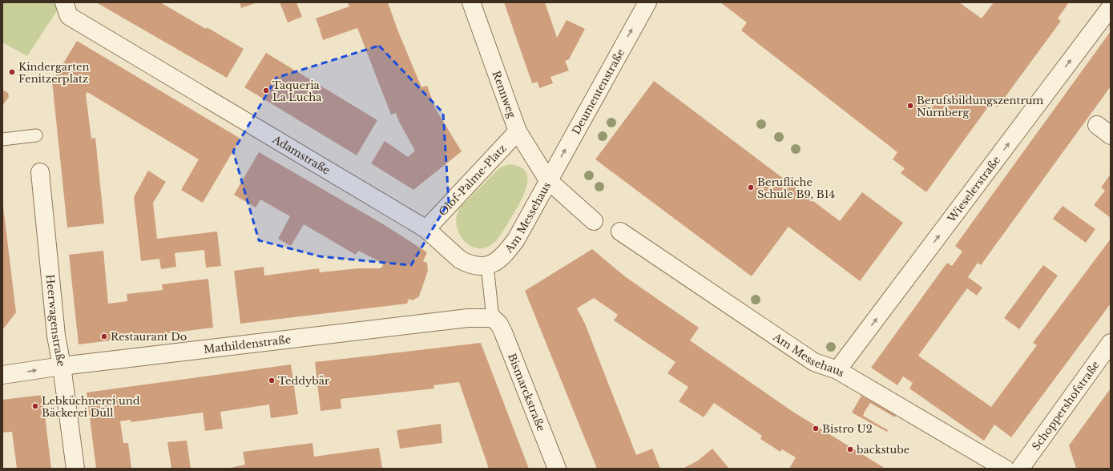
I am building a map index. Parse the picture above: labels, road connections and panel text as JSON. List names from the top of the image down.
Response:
{
  "streets": {
    "street": [
      "Deumentenstraße",
      "Rennweg",
      "Adamstraße",
      "Olof-Palme-Platz",
      "Wieselerstraße",
      "Am Messehaus",
      "Heerwagenstraße",
      "Mathildenstraße",
      "Bismarckstraße",
      "Schoppershofstraße"
    ]
  },
  "crossings": [
    ["Deumentenstraße", "Rennweg"],
    ["Deumentenstraße", "Am Messehaus"],
    ["Rennweg", "Olof-Palme-Platz"],
    ["Rennweg", "Am Messehaus"],
    ["Adamstraße", "Olof-Palme-Platz"],
    ["Adamstraße", "Am Messehaus"],
    ["Wieselerstraße", "Am Messehaus"],
    ["Heerwagenstraße", "Mathildenstraße"],
    ["Mathildenstraße", "Bismarckstraße"]
  ],
  "one_way": ["Deumentenstraße", "Wieselerstraße"],
  "places": [
    "Kindergarten Fenitzerplatz",
    "Taqueria La Lucha",
    "Berufsbildungszentrum Nürnberg",
    "Berufliche Schule B9, B14",
    "Restaurant Do",
    "Teddybär",
    "Lebküchnerei und Bäckerei Düll",
    "Bistro U2",
    "backstube"
  ]
}
